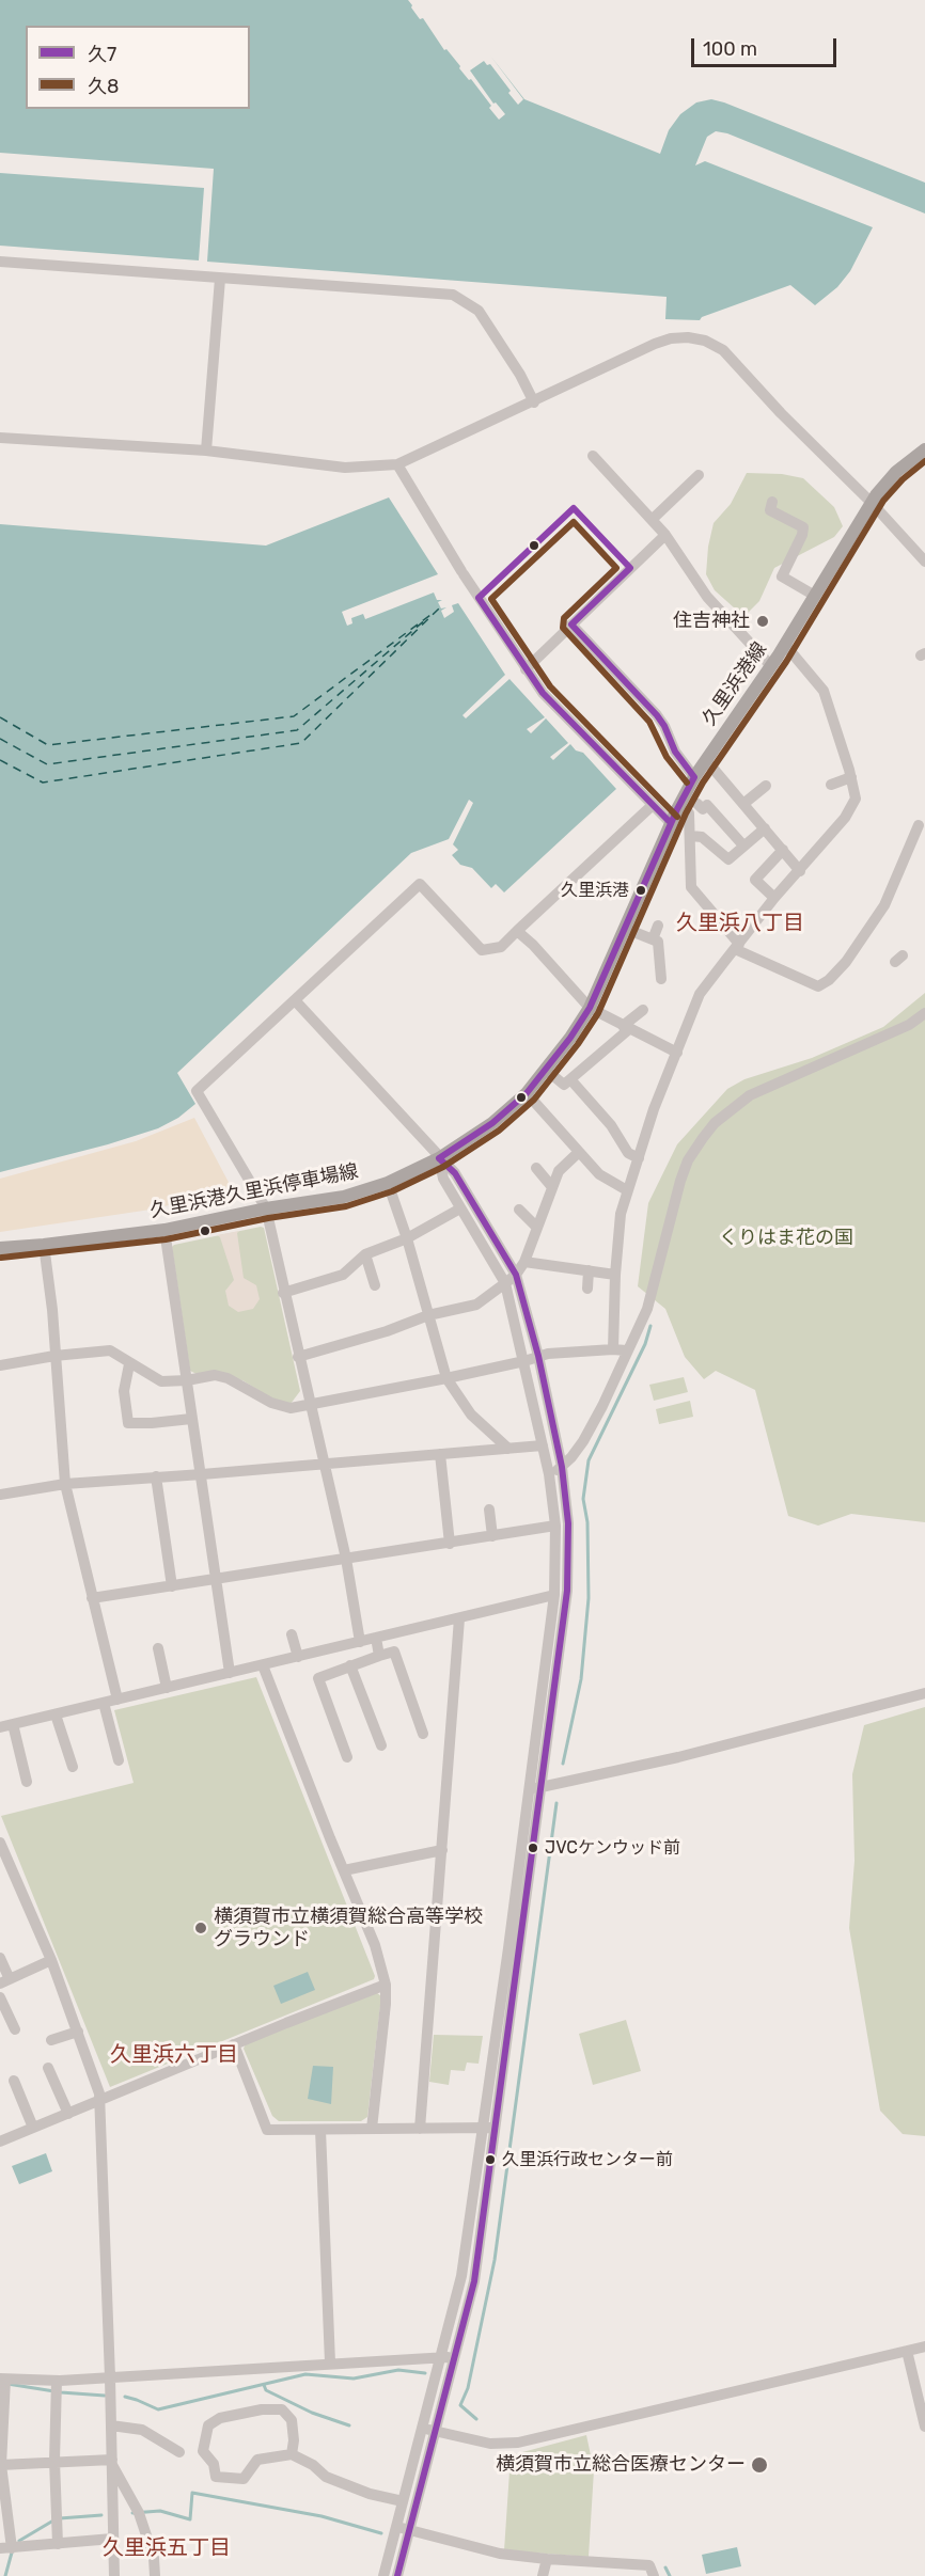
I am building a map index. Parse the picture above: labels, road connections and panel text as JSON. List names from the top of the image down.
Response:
{
  "streets": {
    "main road": ["久里浜港線", "久里浜港久里浜停車場線"]
  },
  "crossings": [
    ["久里浜港線", "久里浜港久里浜停車場線"]
  ],
  "districts": ["久里浜八丁目", "久里浜六丁目", "久里浜五丁目"],
  "parks": ["くりはま花の国"],
  "places": [
    "住吉神社",
    "久里浜港",
    "JVCケンウッド前",
    "横須賀市立横須賀総合高等学校 グラウンド",
    "久里浜行政センター前",
    "横須賀市立総合医療センター"
  ],
  "lines": ["transit line 久8", "transit line 久7"],
  "legend": ["久7", "久8"],
  "scale_bar": "100 m"
}
